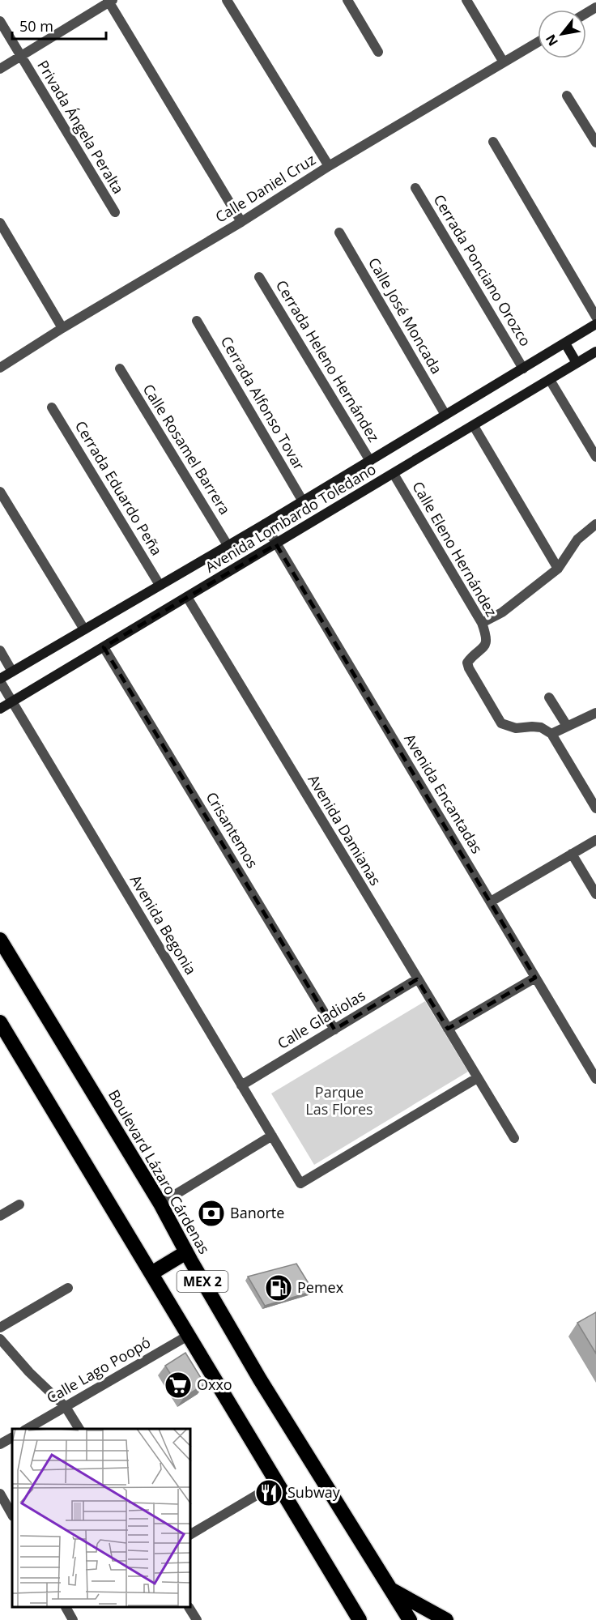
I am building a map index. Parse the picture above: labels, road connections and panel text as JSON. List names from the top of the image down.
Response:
{
  "streets": {
    "highway": ["Boulevard Lázaro Cárdenas", "MEX 2"],
    "main road": ["Avenida Lombardo Toledano"],
    "street": [
      "Privada Ángela Peralta",
      "Calle Daniel Cruz",
      "Cerrada Ponciano Orozco",
      "Calle José Moncada",
      "Cerrada Heleno Hernández",
      "Cerrada Alfonso Tovar",
      "Calle Rosamel Barrera",
      "Cerrada Eduardo Peña",
      "Calle Eleno Hernández",
      "Avenida Encantadas",
      "Crisantemos",
      "Avenida Damianas",
      "Avenida Begonia",
      "Calle Gladiolas",
      "Calle Lago Poopó"
    ]
  },
  "crossings": [
    ["Cerrada Ponciano Orozco", "Avenida Lombardo Toledano"],
    ["Calle José Moncada", "Avenida Lombardo Toledano"],
    ["Cerrada Heleno Hernández", "Avenida Lombardo Toledano"],
    ["Cerrada Alfonso Tovar", "Avenida Lombardo Toledano"],
    ["Calle Rosamel Barrera", "Avenida Lombardo Toledano"],
    ["Cerrada Eduardo Peña", "Avenida Lombardo Toledano"],
    ["Avenida Lombardo Toledano", "Calle Eleno Hernández"],
    ["Avenida Lombardo Toledano", "Avenida Encantadas"],
    ["Avenida Lombardo Toledano", "Crisantemos"],
    ["Avenida Lombardo Toledano", "Avenida Damianas"],
    ["Avenida Lombardo Toledano", "Avenida Begonia"],
    ["Crisantemos", "Calle Gladiolas"],
    ["Avenida Damianas", "Avenida Begonia"],
    ["Avenida Damianas", "Calle Gladiolas"],
    ["Avenida Begonia", "Calle Gladiolas"],
    ["MEX 2", "Calle Lago Poopó"]
  ],
  "parks": ["Parque Las Flores"],
  "places": {
    "bank": ["Banorte"],
    "fuel station": ["Pemex"],
    "supermarket": ["Oxxo"],
    "restaurant": ["Subway"]
  },
  "scale_bar": "50 m",
  "north": "bottom left"
}
